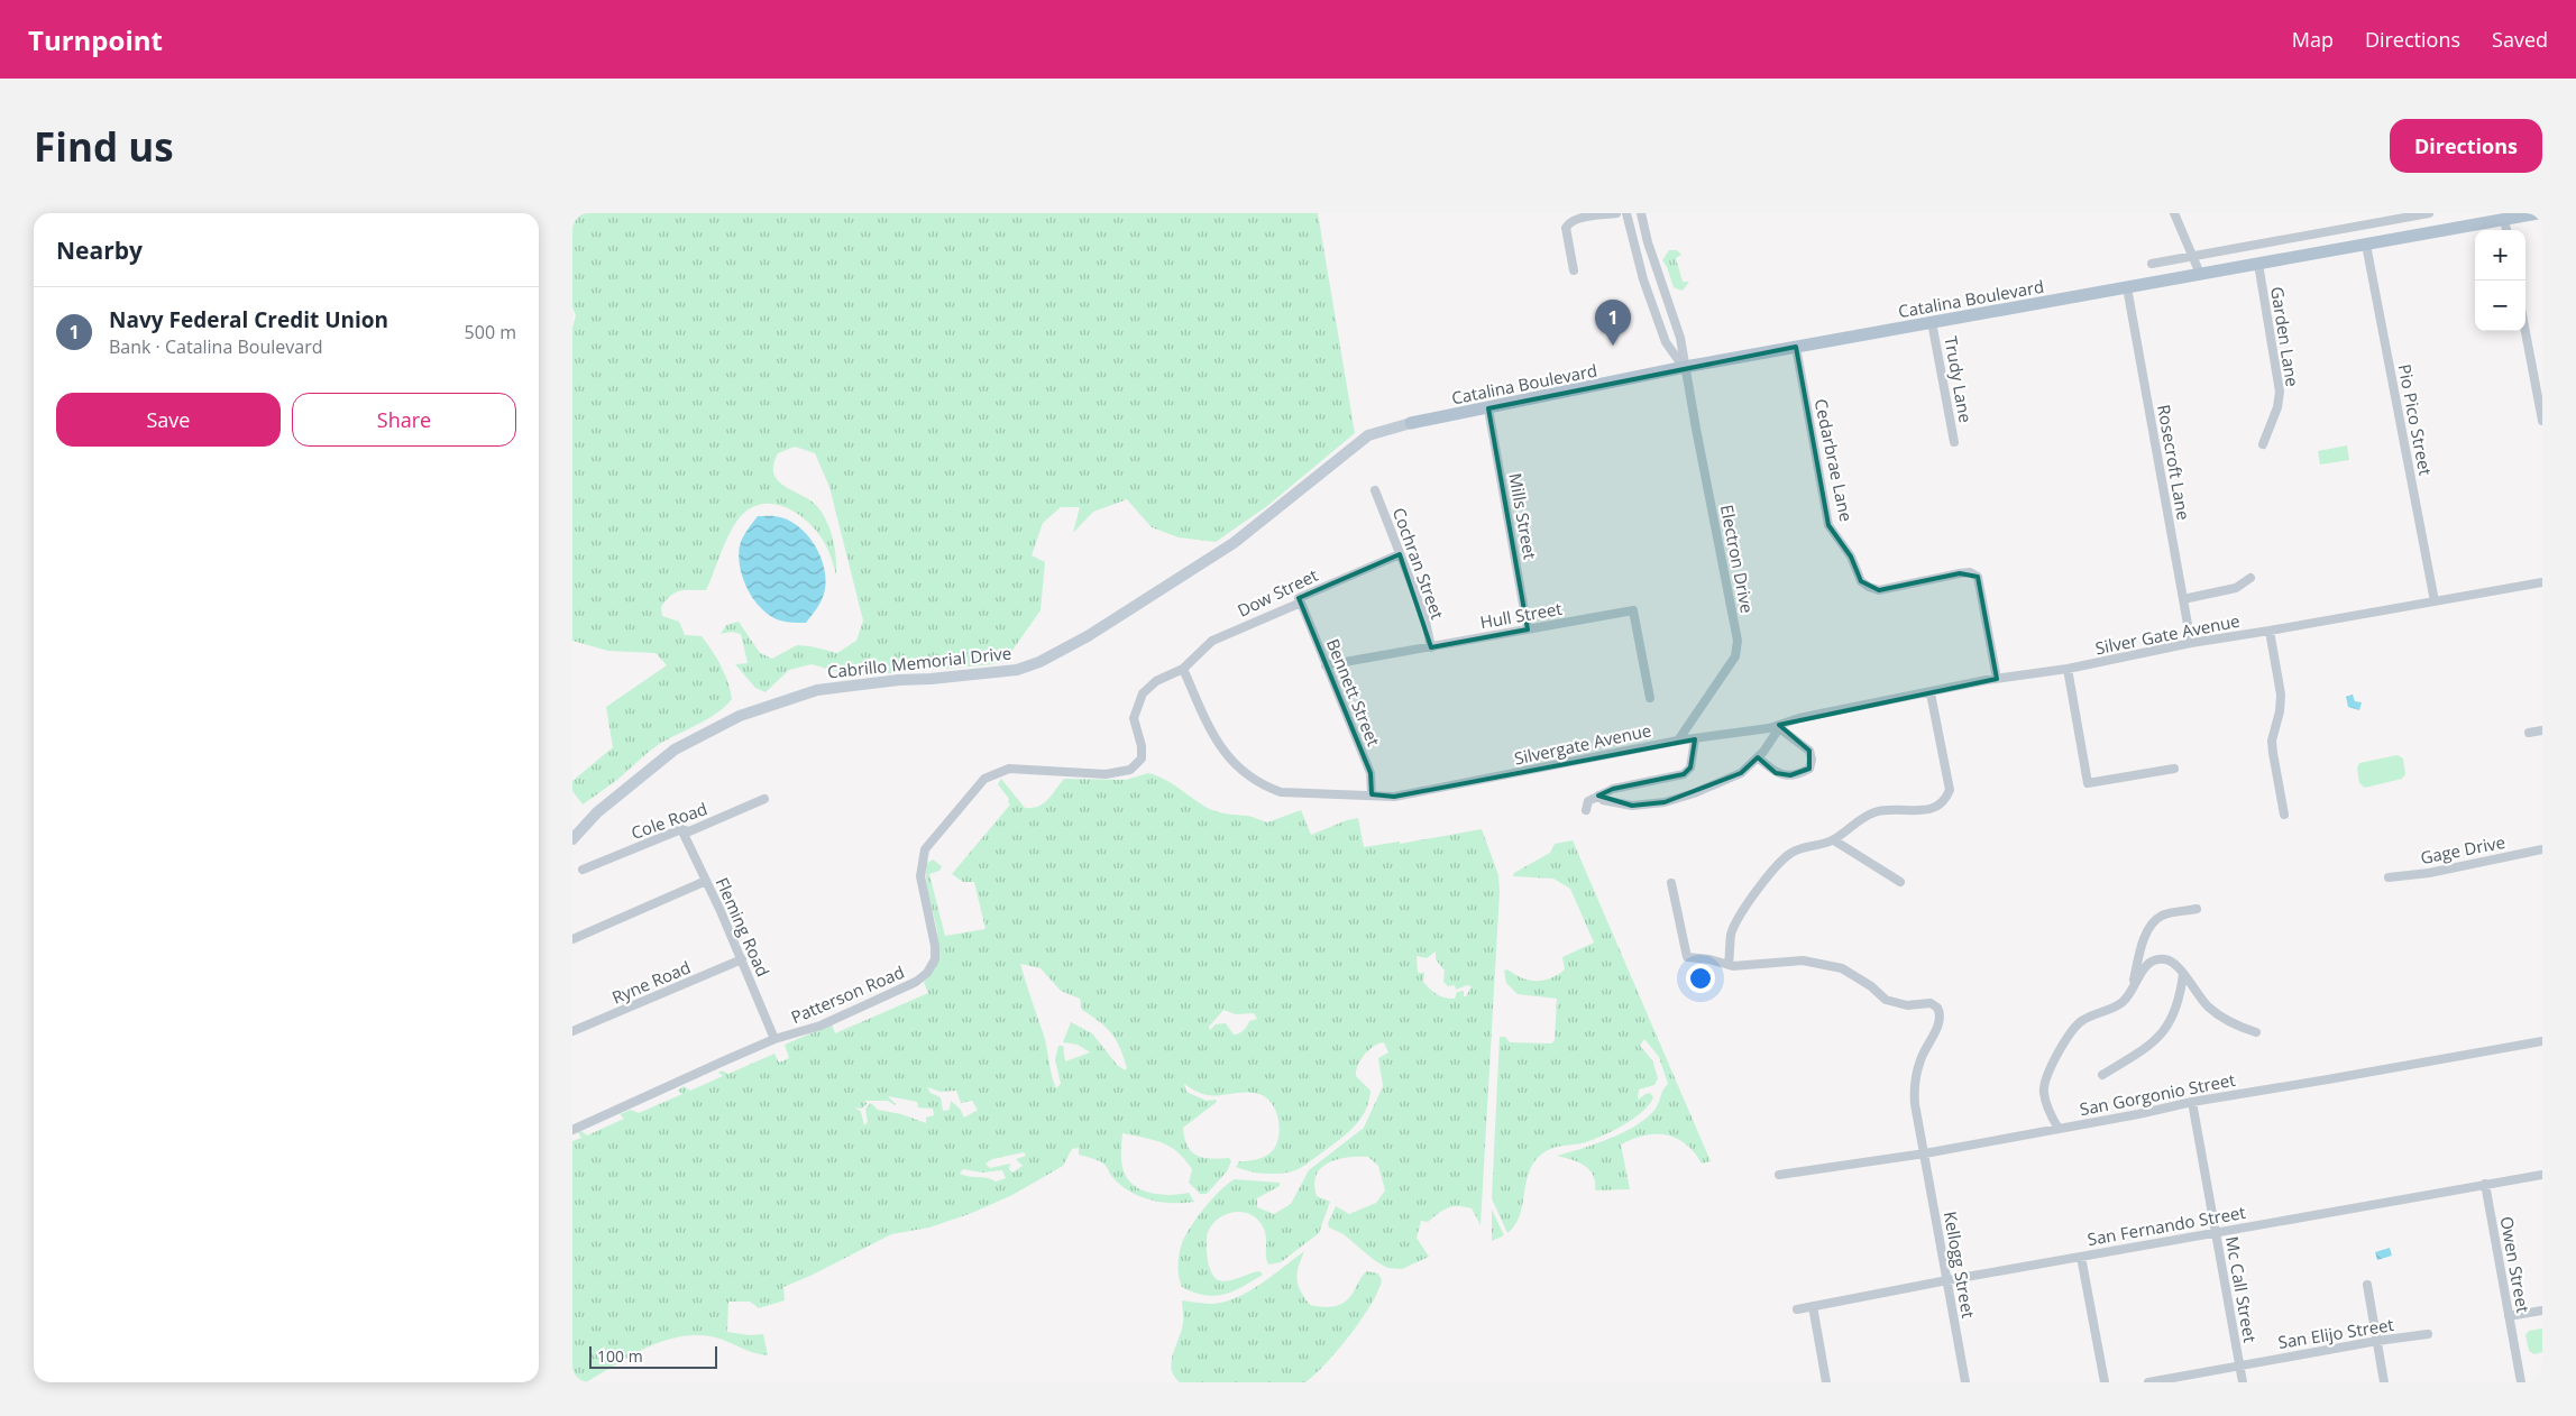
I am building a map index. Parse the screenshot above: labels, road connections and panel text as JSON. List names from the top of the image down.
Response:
{
  "streets": {
    "main road": ["Catalina Boulevard", "Cabrillo Memorial Drive"],
    "street": [
      "Garden Lane",
      "Trudy Lane",
      "Pio Pico Street",
      "Cedarbrae Lane",
      "Rosecroft Lane",
      "Mills Street",
      "Electron Drive",
      "Cochran Street",
      "Dow Street",
      "Hull Street",
      "Silver Gate Avenue",
      "Bennett Street",
      "Silvergate Avenue",
      "Cole Road",
      "Gage Drive",
      "Fleming Road",
      "Ryne Road",
      "Patterson Road",
      "San Gorgonio Street",
      "San Fernando Street",
      "Kellogg Street",
      "Owen Street",
      "Mc Call Street",
      "San Elijo Street"
    ]
  },
  "crossings": [
    ["Catalina Boulevard", "Garden Lane"],
    ["Catalina Boulevard", "Trudy Lane"],
    ["Catalina Boulevard", "Pio Pico Street"],
    ["Catalina Boulevard", "Cedarbrae Lane"],
    ["Catalina Boulevard", "Rosecroft Lane"],
    ["Catalina Boulevard", "Mills Street"],
    ["Catalina Boulevard", "Electron Drive"],
    ["Catalina Boulevard", "Cabrillo Memorial Drive"],
    ["Pio Pico Street", "Silver Gate Avenue"],
    ["Cedarbrae Lane", "Silver Gate Avenue"],
    ["Rosecroft Lane", "Silver Gate Avenue"],
    ["Mills Street", "Hull Street"],
    ["Electron Drive", "Silvergate Avenue"],
    ["Cochran Street", "Dow Street"],
    ["Cochran Street", "Hull Street"],
    ["Dow Street", "Bennett Street"],
    ["Dow Street", "Patterson Road"],
    ["Hull Street", "Bennett Street"],
    ["Silver Gate Avenue", "Silvergate Avenue"],
    ["Bennett Street", "Silvergate Avenue"],
    ["Cole Road", "Fleming Road"],
    ["Fleming Road", "Ryne Road"],
    ["Fleming Road", "Patterson Road"],
    ["San Gorgonio Street", "Kellogg Street"],
    ["San Gorgonio Street", "Mc Call Street"],
    ["San Fernando Street", "Kellogg Street"],
    ["San Fernando Street", "Owen Street"],
    ["San Fernando Street", "Mc Call Street"],
    ["Mc Call Street", "San Elijo Street"]
  ],
  "scale_bar": "100 m",
  "page": {
    "header": "Turnpoint",
    "nav": ["Map", "Directions", "Saved"],
    "buttons": [
      "Directions",
      ["Save", "Share"]
    ],
    "title": "Find us",
    "heading": "Nearby",
    "map_buttons": ["+", "−"],
    "list": [
      {
        "mark": "1",
        "name": "Navy Federal Credit Union",
        "note": "Bank · Catalina Boulevard",
        "value": "500 m"
      }
    ],
    "pins": "1",
    "scale": "100 m"
  }
}
